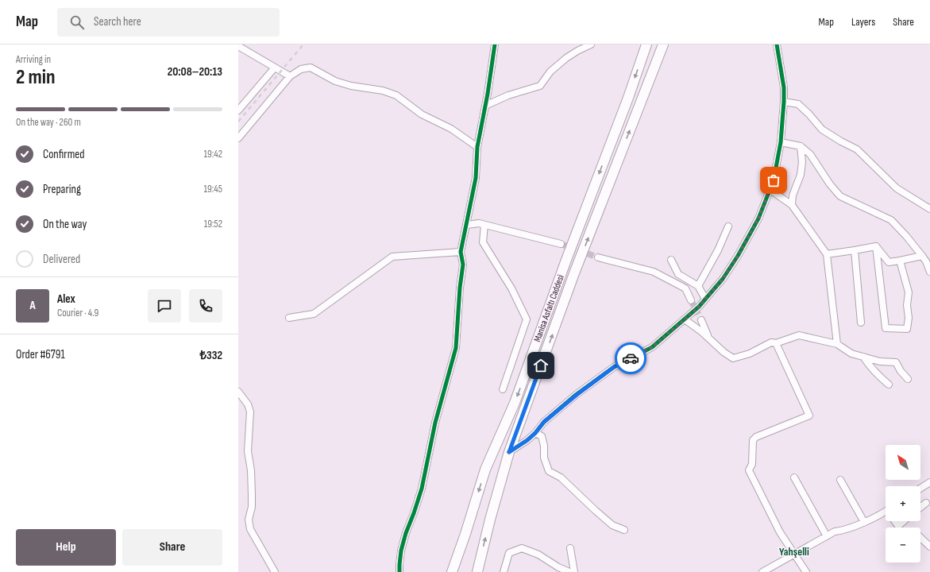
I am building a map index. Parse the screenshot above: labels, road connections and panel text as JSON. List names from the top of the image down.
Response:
{
  "streets": {
    "highway": ["Manisa Asfaltı Caddesi"]
  },
  "districts": ["Yahşelli"],
  "north": "top left",
  "page": {
    "header": "Map",
    "search": "Search here",
    "nav": ["Map", "Layers", "Share"],
    "heading": ["2 min", "Arriving in", "20:08–20:13"],
    "panel": [
      "Alex",
      "Courier · 4.9",
      "Order #6791",
      "₺332"
    ],
    "bar": "On the way · 260 m",
    "list": [
      ["Confirmed", "19:42"],
      ["Preparing", "19:45"],
      ["On the way", "19:52"],
      "Delivered"
    ],
    "round": "A",
    "map_buttons": ["+", "−"],
    "buttons": ["Help", "Share"]
  }
}
